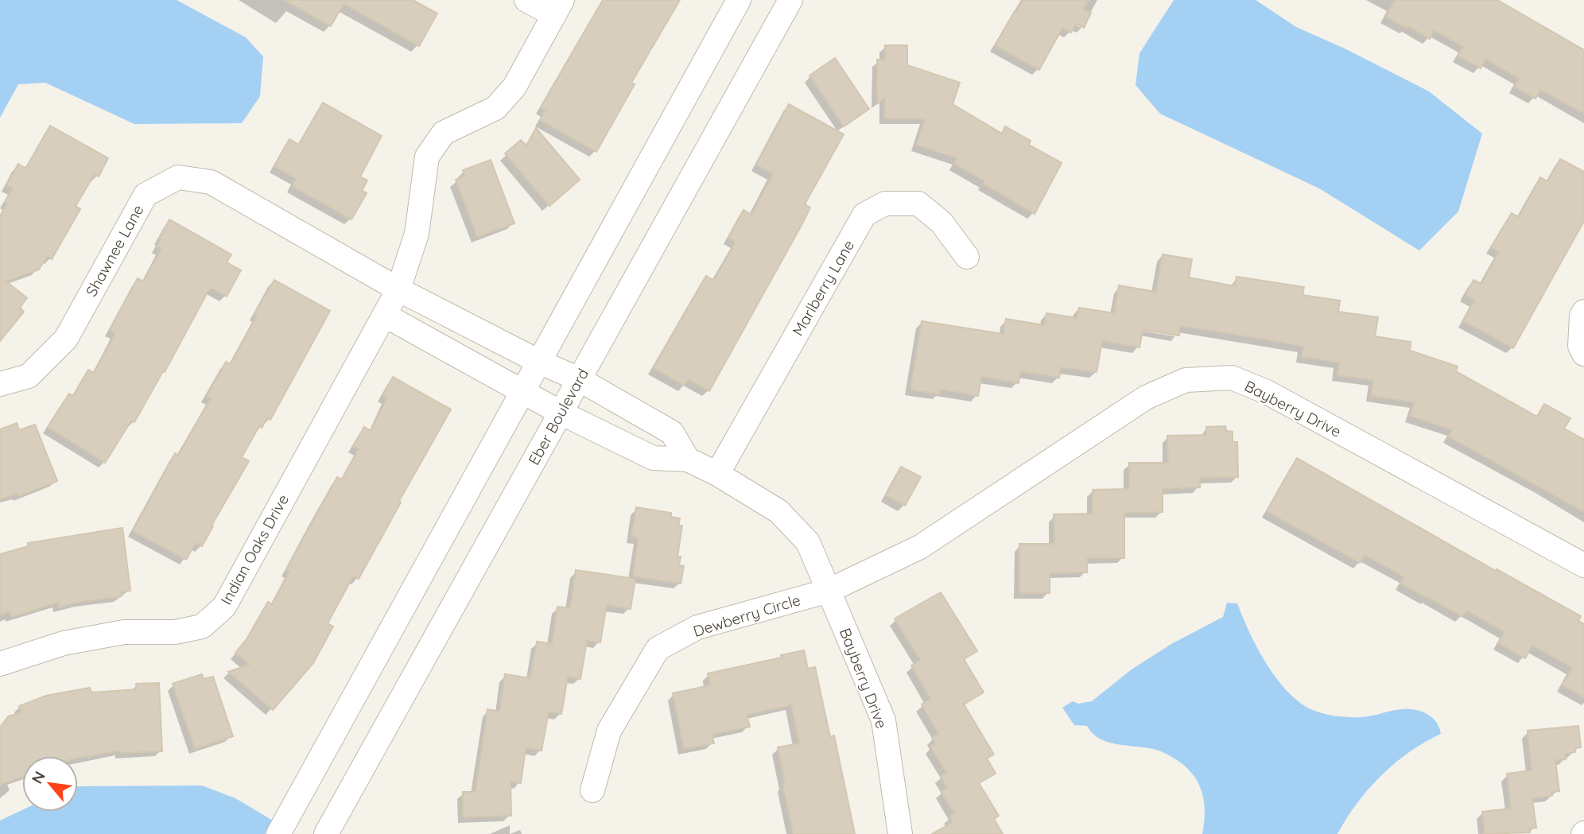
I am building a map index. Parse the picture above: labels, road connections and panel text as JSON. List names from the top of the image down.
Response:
{
  "streets": {
    "street": [
      "Shawnee Lane",
      "Marlberry Lane",
      "Bayberry Drive",
      "Eber Boulevard",
      "Indian Oaks Drive",
      "Dewberry Circle"
    ]
  },
  "crossings": [
    ["Shawnee Lane", "Indian Oaks Drive"],
    ["Marlberry Lane", "Bayberry Drive"],
    ["Bayberry Drive", "Eber Boulevard"],
    ["Bayberry Drive", "Dewberry Circle"]
  ],
  "north": "top left"
}
